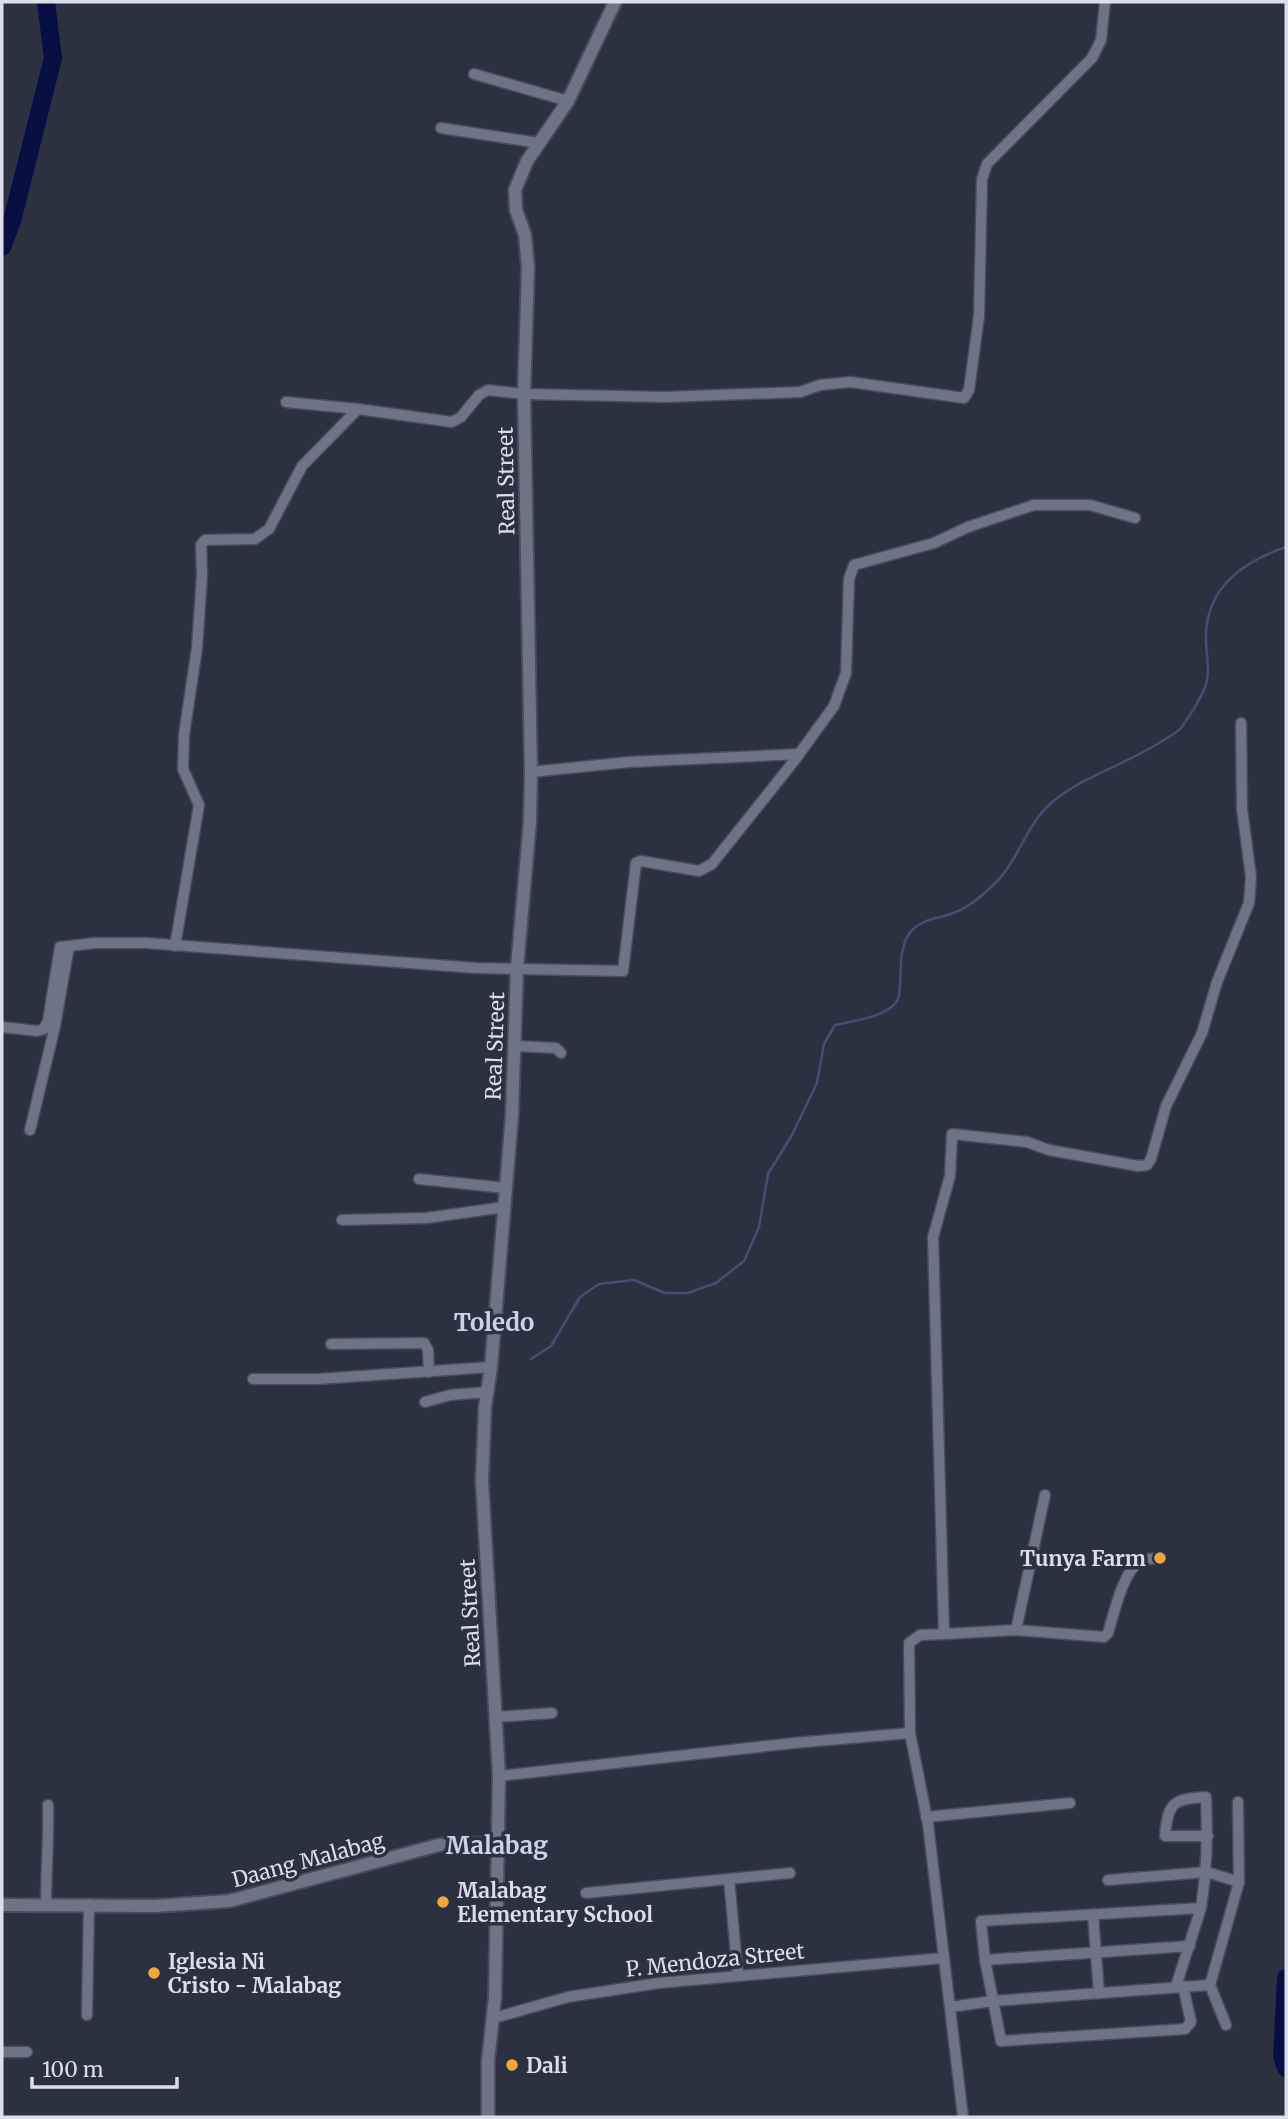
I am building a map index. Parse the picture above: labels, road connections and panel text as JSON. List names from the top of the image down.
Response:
{
  "streets": {
    "street": ["Real Street", "Daang Malabag", "P. Mendoza Street"]
  },
  "crossings": [
    ["Real Street", "Daang Malabag"],
    ["Real Street", "P. Mendoza Street"]
  ],
  "districts": ["Toledo", "Malabag"],
  "places": [
    "Tunya Farm",
    "Malabag Elementary School",
    "Iglesia Ni Cristo - Malabag",
    "Dali"
  ],
  "scale_bar": "100 m"
}
